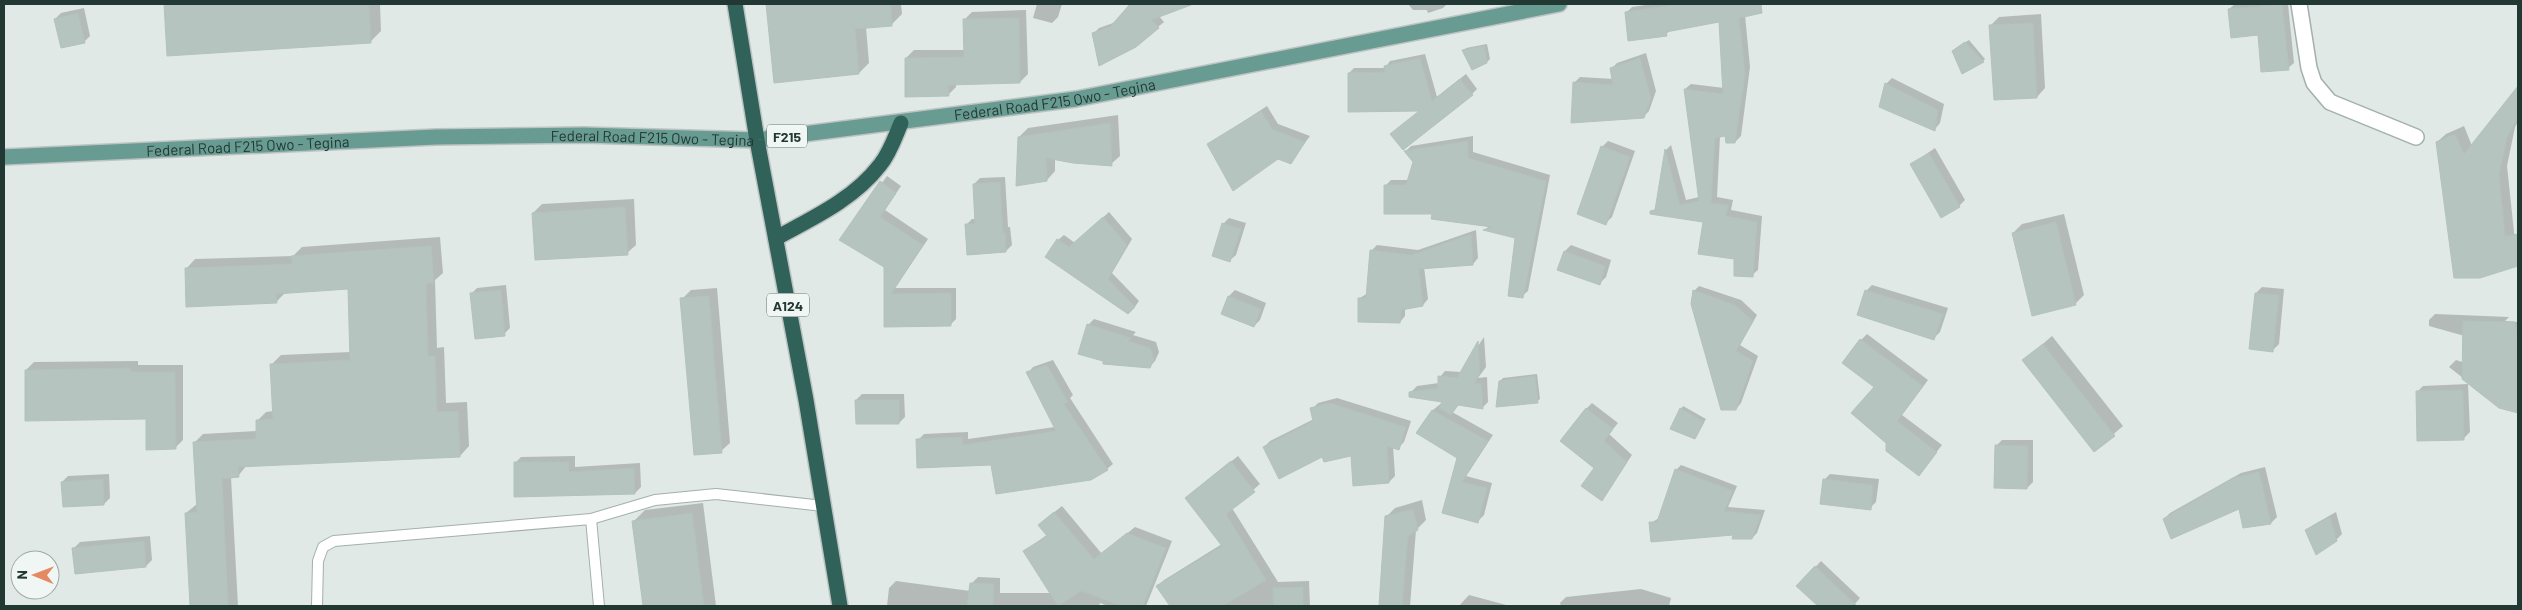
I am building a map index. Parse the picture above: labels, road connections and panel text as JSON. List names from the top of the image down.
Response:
{
  "streets": {
    "highway": ["A124"],
    "main road": ["Federal Road F215 Owo - Tegina", "F215"]
  },
  "crossings": [
    ["Federal Road F215 Owo - Tegina", "A124"]
  ],
  "north": "left"
}
